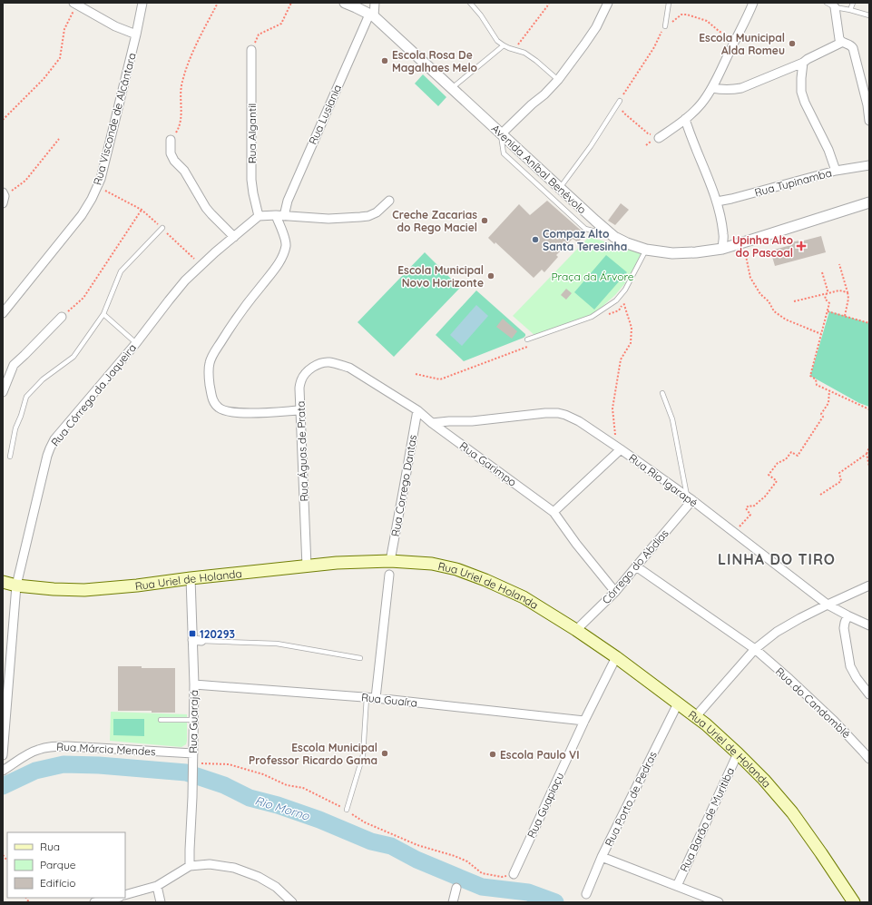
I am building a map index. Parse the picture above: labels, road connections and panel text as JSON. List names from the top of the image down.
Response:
{
  "streets": {
    "main road": ["Rua Uriel de Holanda"],
    "street": [
      "Rua Lusiania",
      "Rua Visconde de Alcântara",
      "Rua Algantil",
      "Avenida Aníbal Benévolo",
      "Rua Tupinamba",
      "Rua Córrego da Jaqueira",
      "Rua Águas de Prata",
      "Rua Garimpo",
      "Rua Rio Igarapé",
      "Rua Corrego Dantas",
      "Córrego do Abdias",
      "Rua Guaíra",
      "Rua do Candomblé",
      "Rua Guarajá",
      "Rua Márcia Mendes",
      "Rua Porto de Pedras",
      "Rua Guapiaçu",
      "Rua Barão de Muritiba"
    ]
  },
  "crossings": [
    ["Rua Lusiania", "Avenida Aníbal Benévolo"],
    ["Rua Algantil", "Rua Córrego da Jaqueira"],
    ["Rua Córrego da Jaqueira", "Rua Uriel de Holanda"],
    ["Rua Águas de Prata", "Rua Garimpo"],
    ["Rua Águas de Prata", "Rua Uriel de Holanda"],
    ["Rua Garimpo", "Rua Rio Igarapé"],
    ["Rua Garimpo", "Rua Corrego Dantas"],
    ["Rua Garimpo", "Córrego do Abdias"],
    ["Rua Rio Igarapé", "Córrego do Abdias"],
    ["Rua Corrego Dantas", "Rua Uriel de Holanda"],
    ["Córrego do Abdias", "Rua Uriel de Holanda"],
    ["Córrego do Abdias", "Rua do Candomblé"],
    ["Rua Uriel de Holanda", "Rua Guarajá"],
    ["Rua Uriel de Holanda", "Rua Porto de Pedras"],
    ["Rua Uriel de Holanda", "Rua Guapiaçu"],
    ["Rua Uriel de Holanda", "Rua Barão de Muritiba"],
    ["Rua Guaíra", "Rua Guarajá"],
    ["Rua Guaíra", "Rua Guapiaçu"],
    ["Rua Guarajá", "Rua Márcia Mendes"]
  ],
  "districts": ["LINHA DO TIRO"],
  "water": ["Rio Morno"],
  "parks": ["Praça da Árvore"],
  "places": {
    "other": [
      "Escola Municipal Alda Romeu",
      "Escola Rosa De Magalhaes Melo",
      "Creche Zacarias do Rego Maciel",
      "Compaz Alto Santa Teresinha",
      "Escola Municipal Novo Horizonte",
      "Escola Municipal Professor Ricardo Gama",
      "Escola Paulo VI"
    ],
    "health": ["Upinha Alto do Pascoal"],
    "transit": ["120293"]
  },
  "legend": ["Rua", "Parque", "Edifício"]
}
